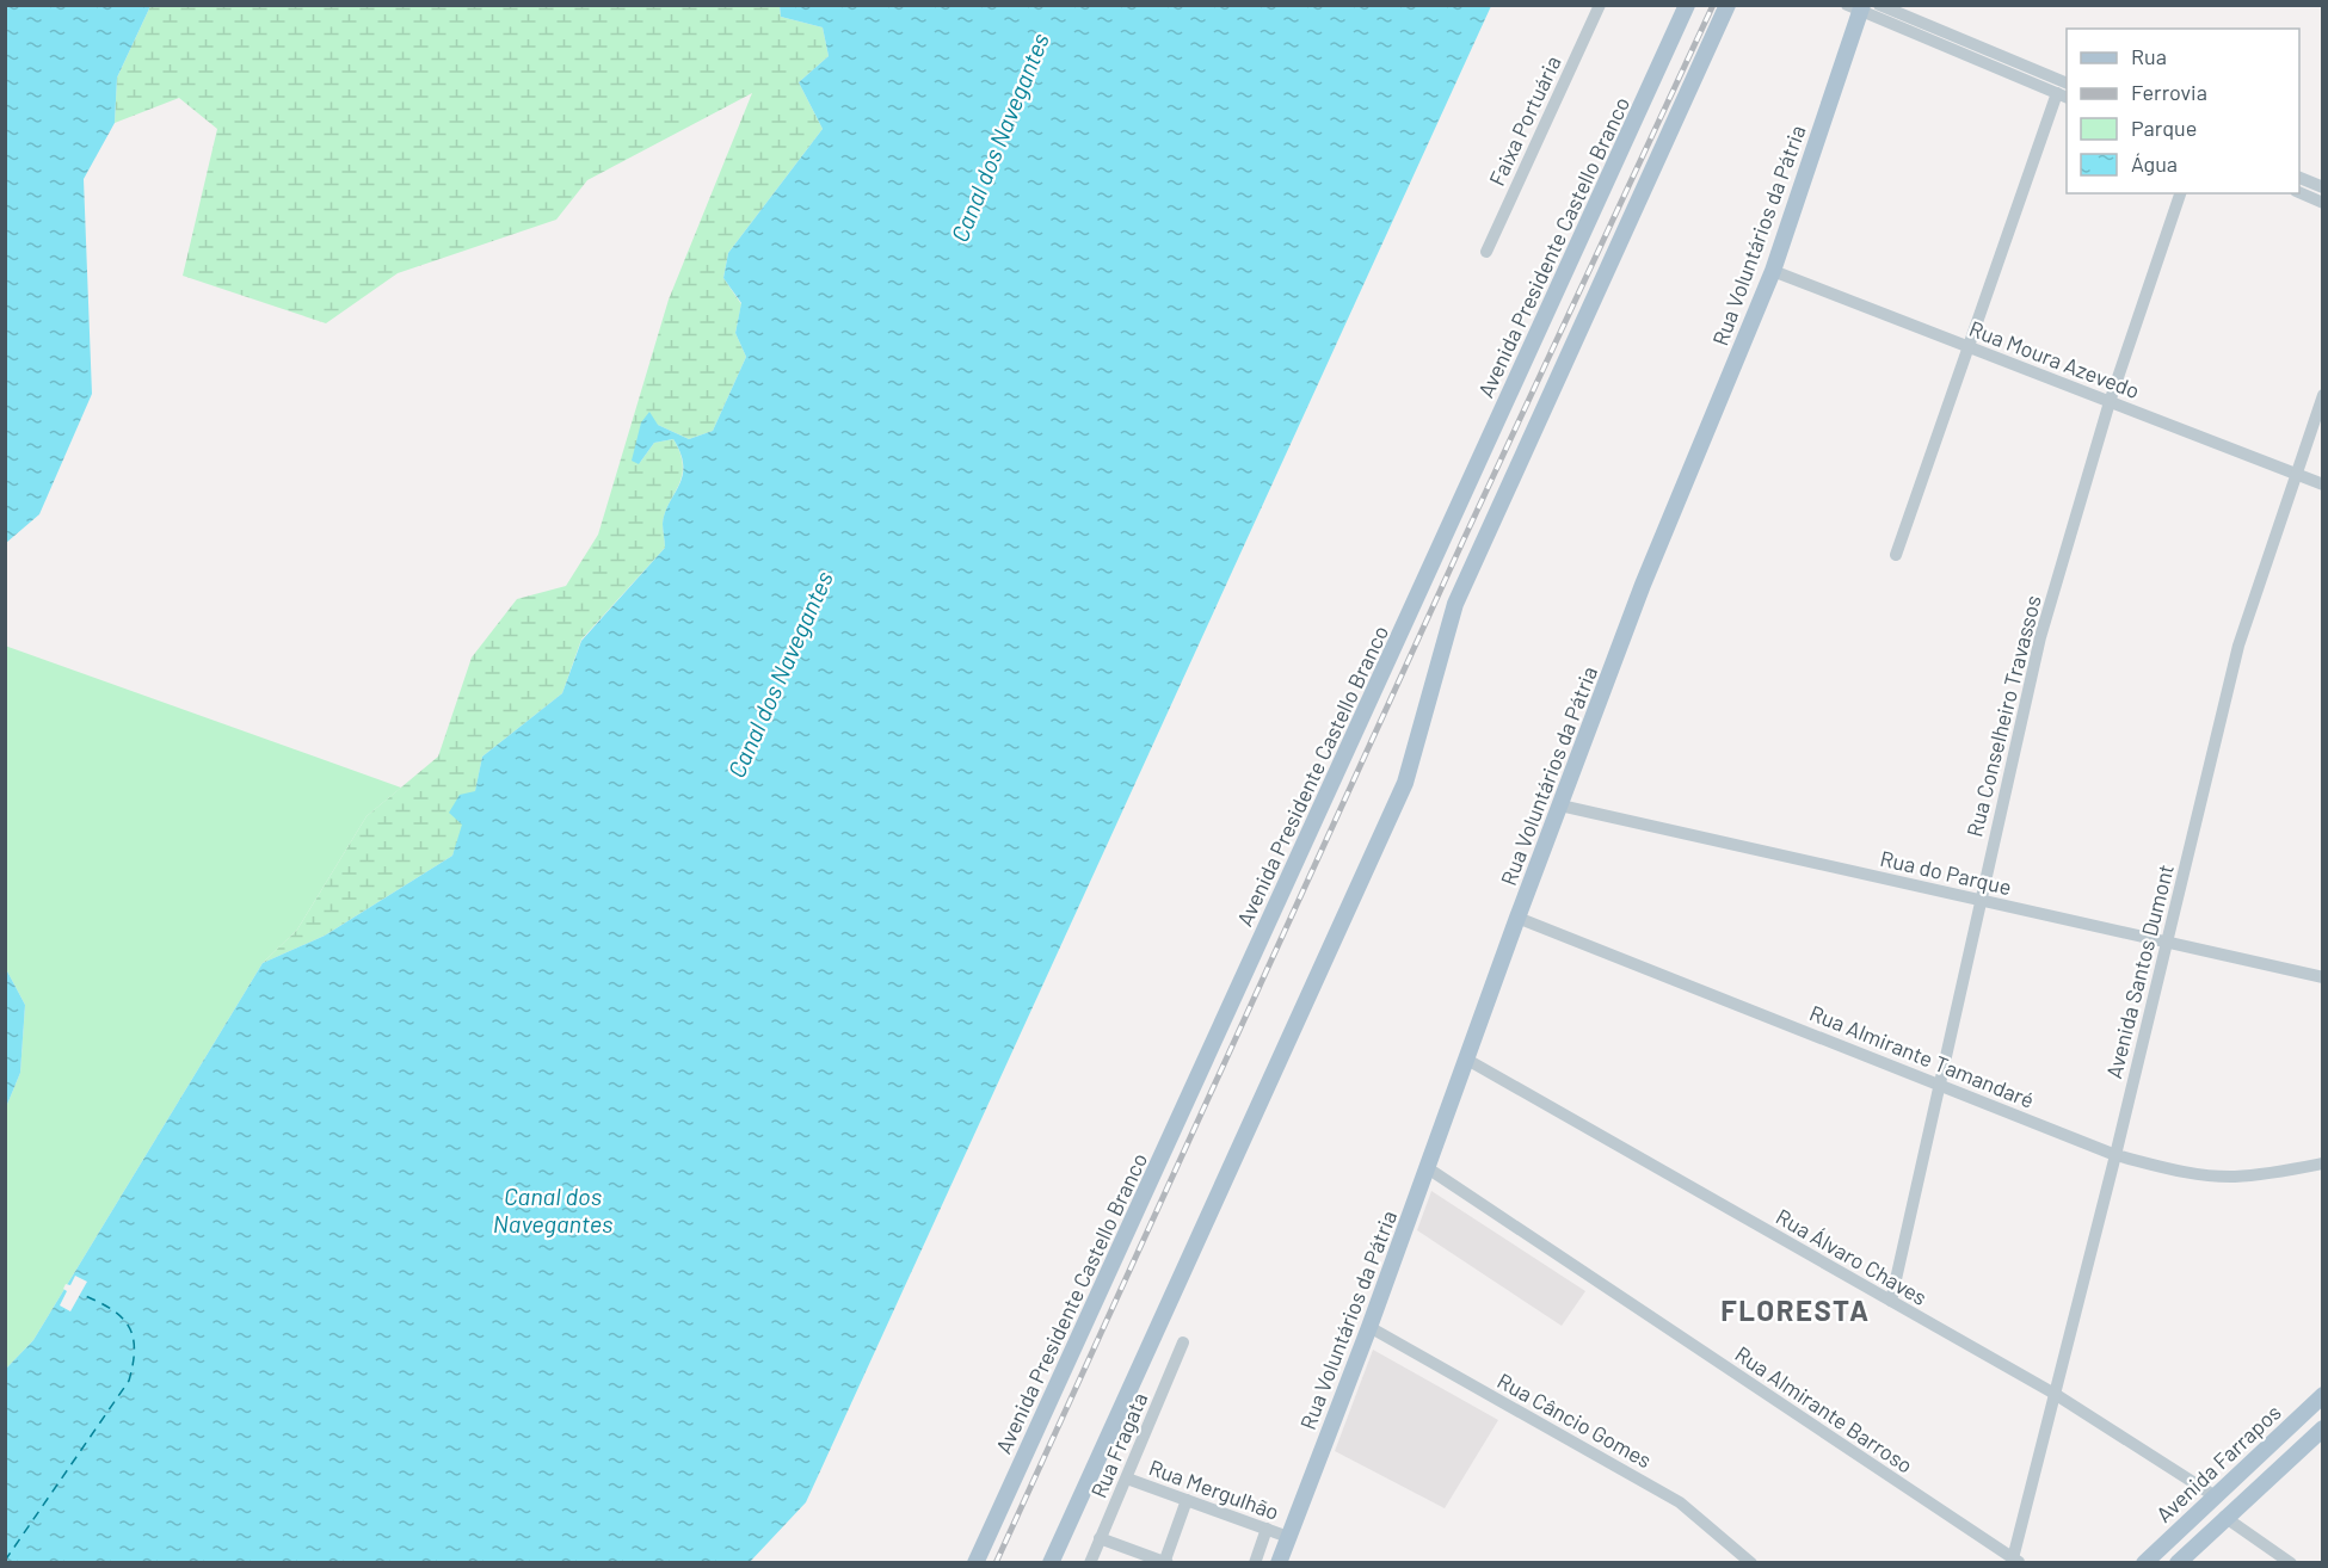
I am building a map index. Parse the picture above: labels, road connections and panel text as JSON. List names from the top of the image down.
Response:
{
  "streets": {
    "main road": ["Rua Voluntários da Pátria", "Avenida Presidente Castello Branco", "Avenida Farrapos"],
    "street": [
      "Faixa Portuária",
      "Rua Moura Azevedo",
      "Rua Conselheiro Travassos",
      "Rua do Parque",
      "Avenida Santos Dumont",
      "Rua Almirante Tamandaré",
      "Rua Álvaro Chaves",
      "Rua Almirante Barroso",
      "Rua Câncio Gomes",
      "Rua Fragata",
      "Rua Mergulhão"
    ]
  },
  "crossings": [
    ["Rua Voluntários da Pátria", "Rua Moura Azevedo"],
    ["Rua Voluntários da Pátria", "Rua do Parque"],
    ["Rua Voluntários da Pátria", "Rua Almirante Tamandaré"],
    ["Rua Voluntários da Pátria", "Rua Álvaro Chaves"],
    ["Rua Voluntários da Pátria", "Rua Almirante Barroso"],
    ["Rua Voluntários da Pátria", "Rua Câncio Gomes"],
    ["Rua Voluntários da Pátria", "Rua Mergulhão"],
    ["Rua Moura Azevedo", "Rua Conselheiro Travassos"],
    ["Rua Moura Azevedo", "Avenida Santos Dumont"],
    ["Rua Conselheiro Travassos", "Rua do Parque"],
    ["Rua Conselheiro Travassos", "Rua Almirante Tamandaré"],
    ["Rua Conselheiro Travassos", "Rua Álvaro Chaves"],
    ["Rua do Parque", "Avenida Santos Dumont"],
    ["Avenida Santos Dumont", "Rua Almirante Tamandaré"],
    ["Avenida Santos Dumont", "Rua Álvaro Chaves"],
    ["Avenida Santos Dumont", "Rua Almirante Barroso"],
    ["Rua Álvaro Chaves", "Avenida Farrapos"],
    ["Rua Fragata", "Rua Mergulhão"]
  ],
  "districts": ["FLORESTA"],
  "water": ["Canal dos Navegantes"],
  "legend": [
    "Rua",
    "Ferrovia",
    "Parque",
    "Água"
  ]
}
